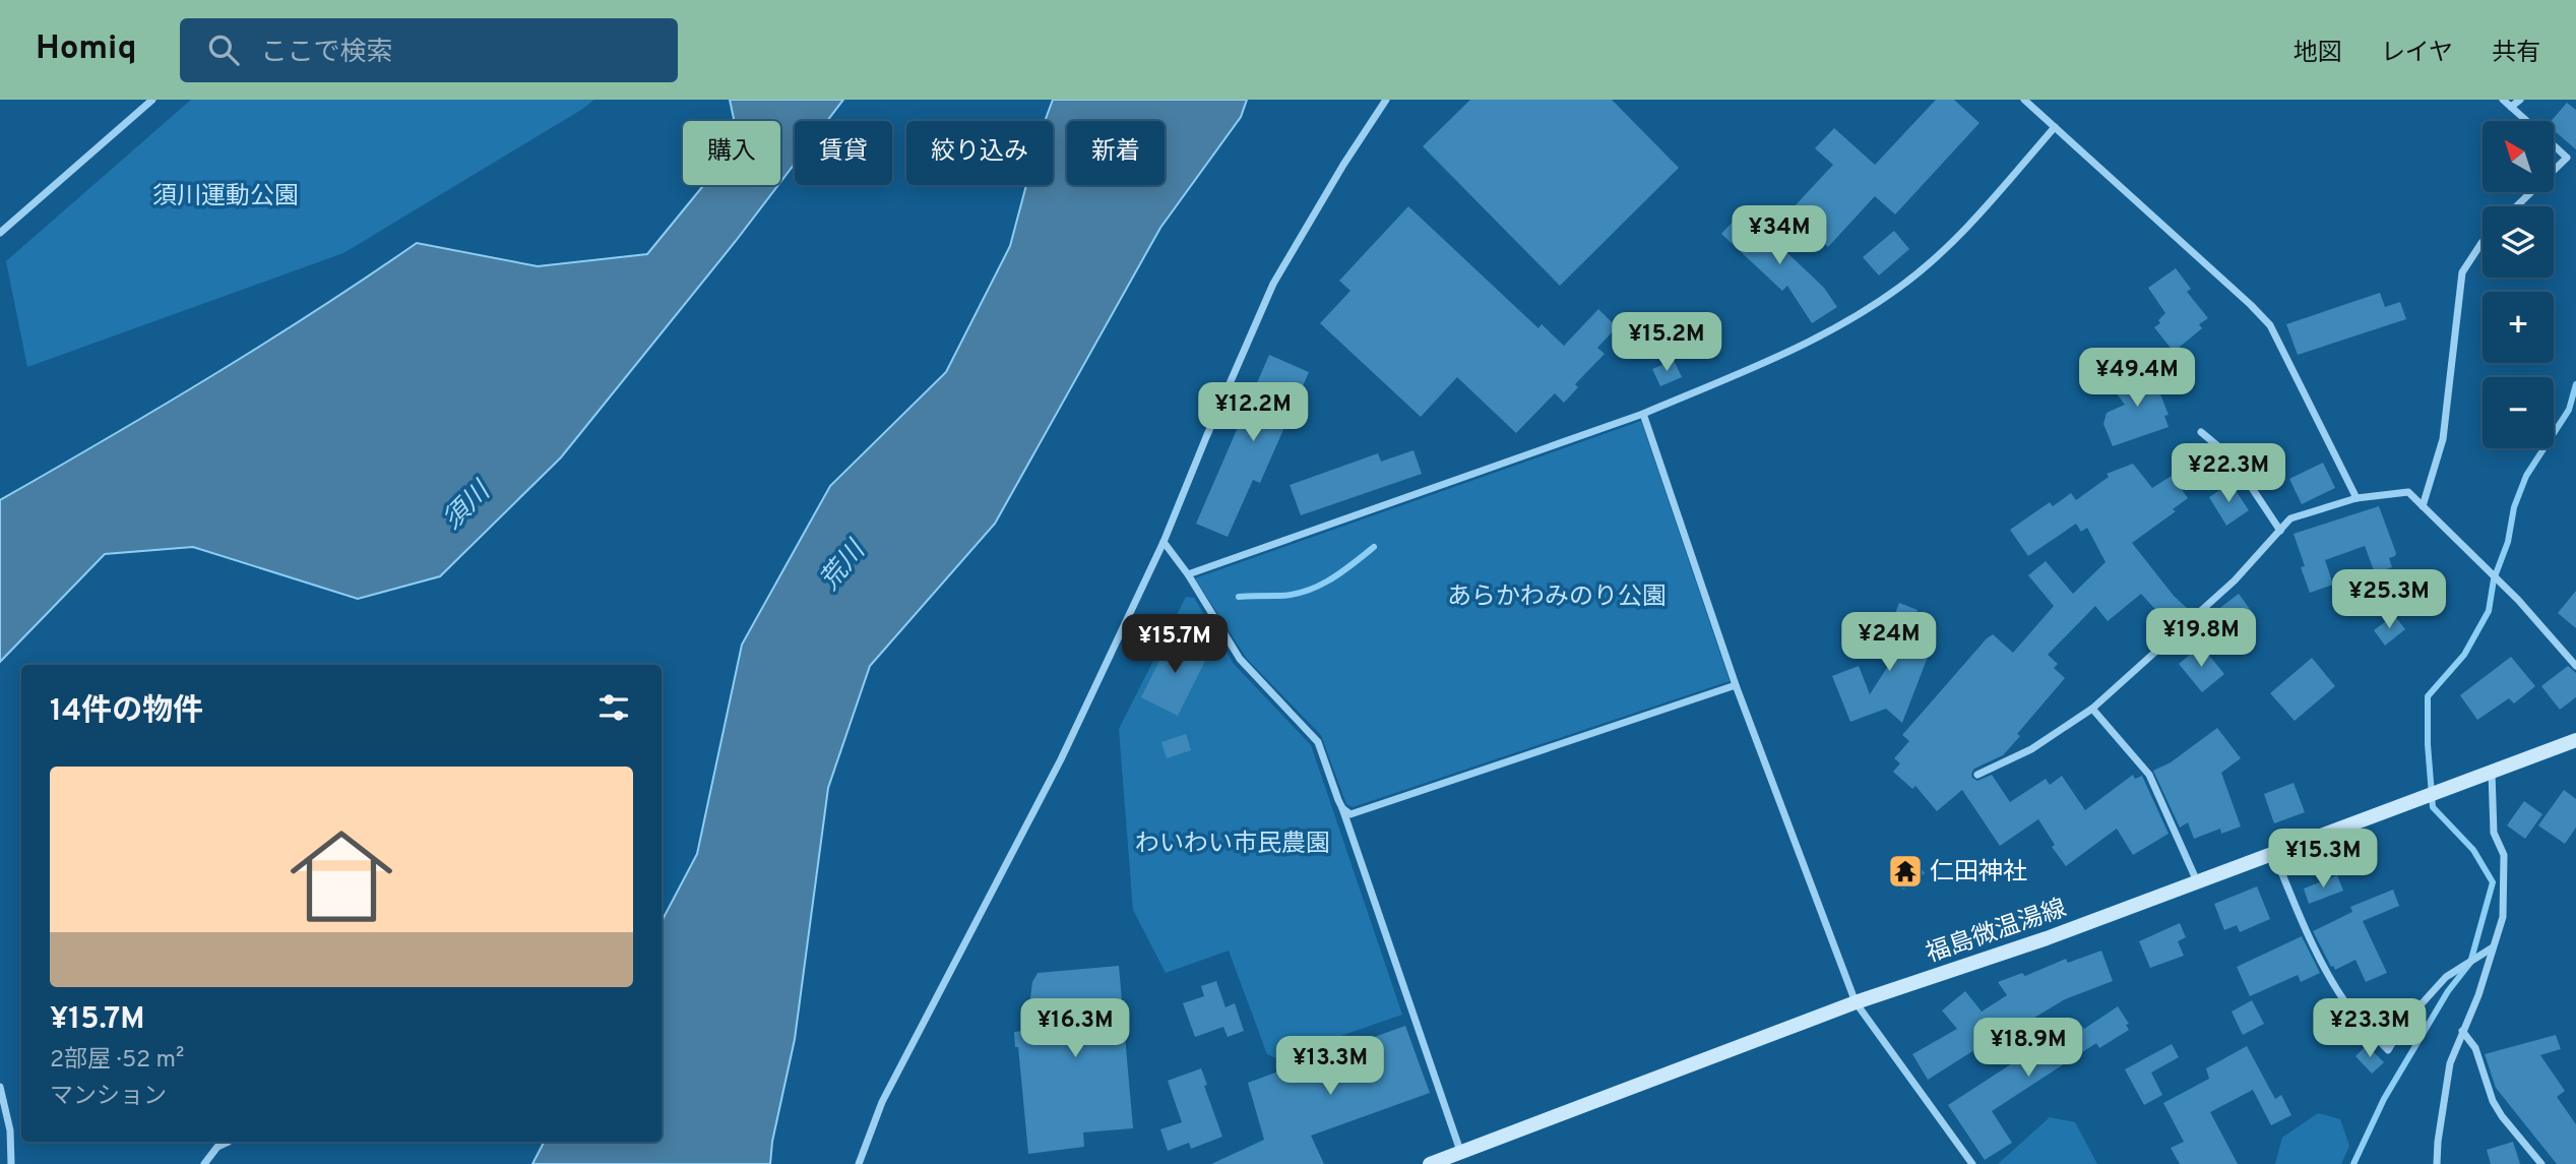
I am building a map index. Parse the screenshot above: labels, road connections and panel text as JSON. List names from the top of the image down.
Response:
{
  "streets": {
    "main road": ["福島微温湯線"]
  },
  "water": ["須川", "荒川"],
  "parks": ["須川運動公園", "あらかわみのり公園", "わいわい市民農園"],
  "places": {
    "temple": ["仁田神社"]
  },
  "north": "top left",
  "page": {
    "header": "Homiq",
    "search": "ここで検索",
    "nav": ["地図", "レイヤ", "共有"],
    "map_buttons": ["+", "−"],
    "chip": [
      "購入",
      "賃貸",
      "絞り込み",
      "新着"
    ],
    "price": [
      "¥34M",
      "¥15.2M",
      "¥49.4M",
      "¥12.2M",
      "¥22.3M",
      "¥25.3M",
      "¥19.8M",
      "¥24M",
      "¥15.7M",
      "¥15.3M",
      "¥16.3M",
      "¥23.3M",
      "¥18.9M",
      "¥13.3M"
    ],
    "heading": "14件の物件",
    "list": [
      {
        "name": "¥15.7M",
        "note": "2部屋 · 52 m² · マンション"
      }
    ]
  }
}
